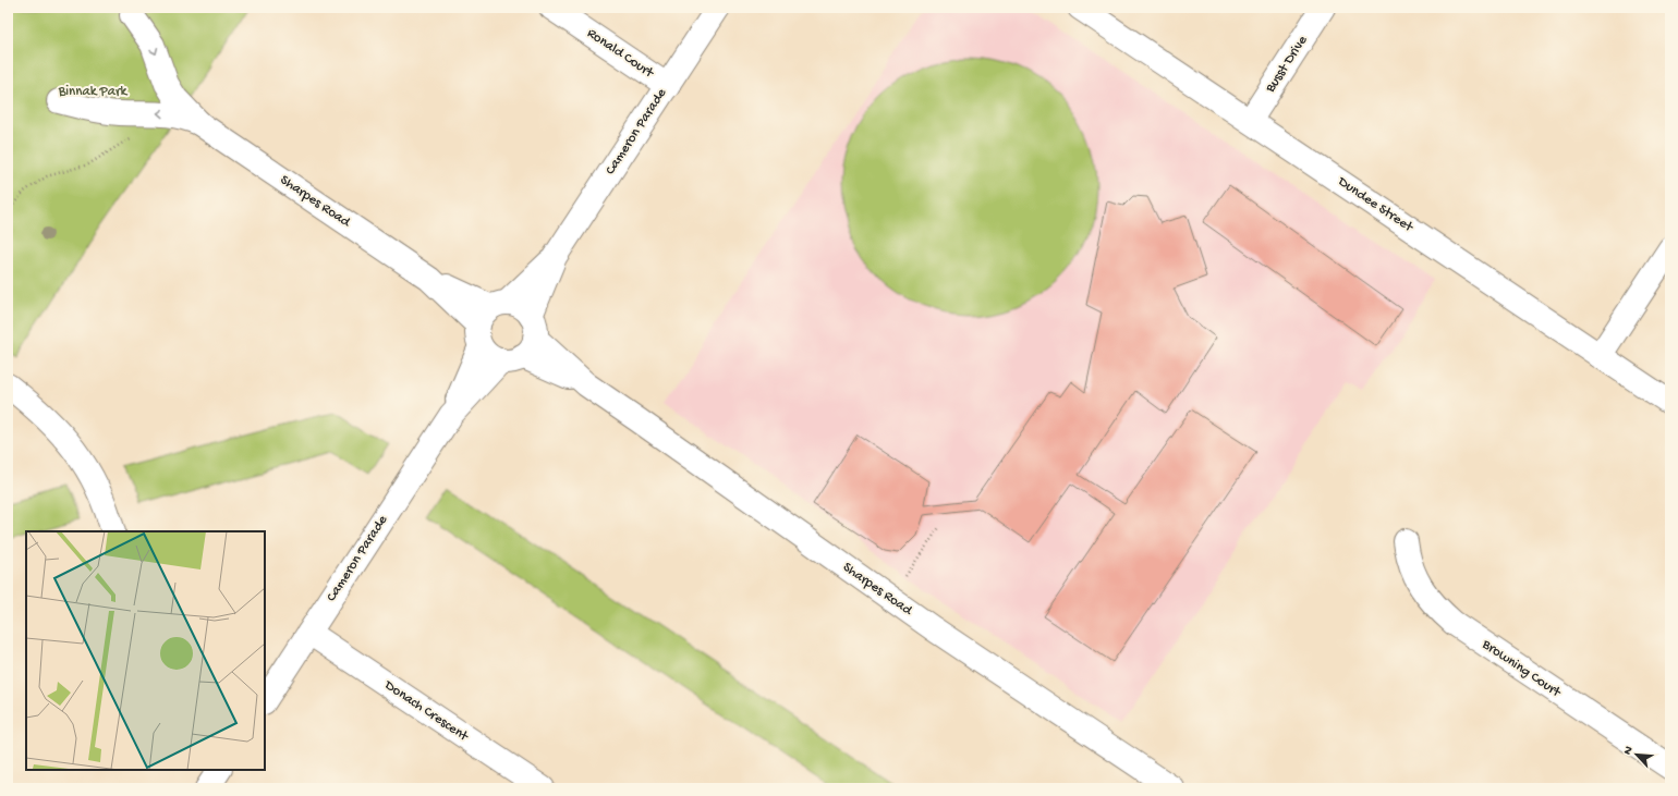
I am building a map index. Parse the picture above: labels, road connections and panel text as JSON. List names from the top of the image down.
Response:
{
  "streets": {
    "street": [
      "Ronald Court",
      "Busst Drive",
      "Cameron Parade",
      "Sharpes Road",
      "Dundee Street",
      "Browning Court",
      "Donach Crescent"
    ]
  },
  "crossings": [
    ["Ronald Court", "Cameron Parade"],
    ["Busst Drive", "Dundee Street"],
    ["Cameron Parade", "Sharpes Road"],
    ["Cameron Parade", "Donach Crescent"]
  ],
  "parks": ["Binnak Park"],
  "north": "top left"
}
